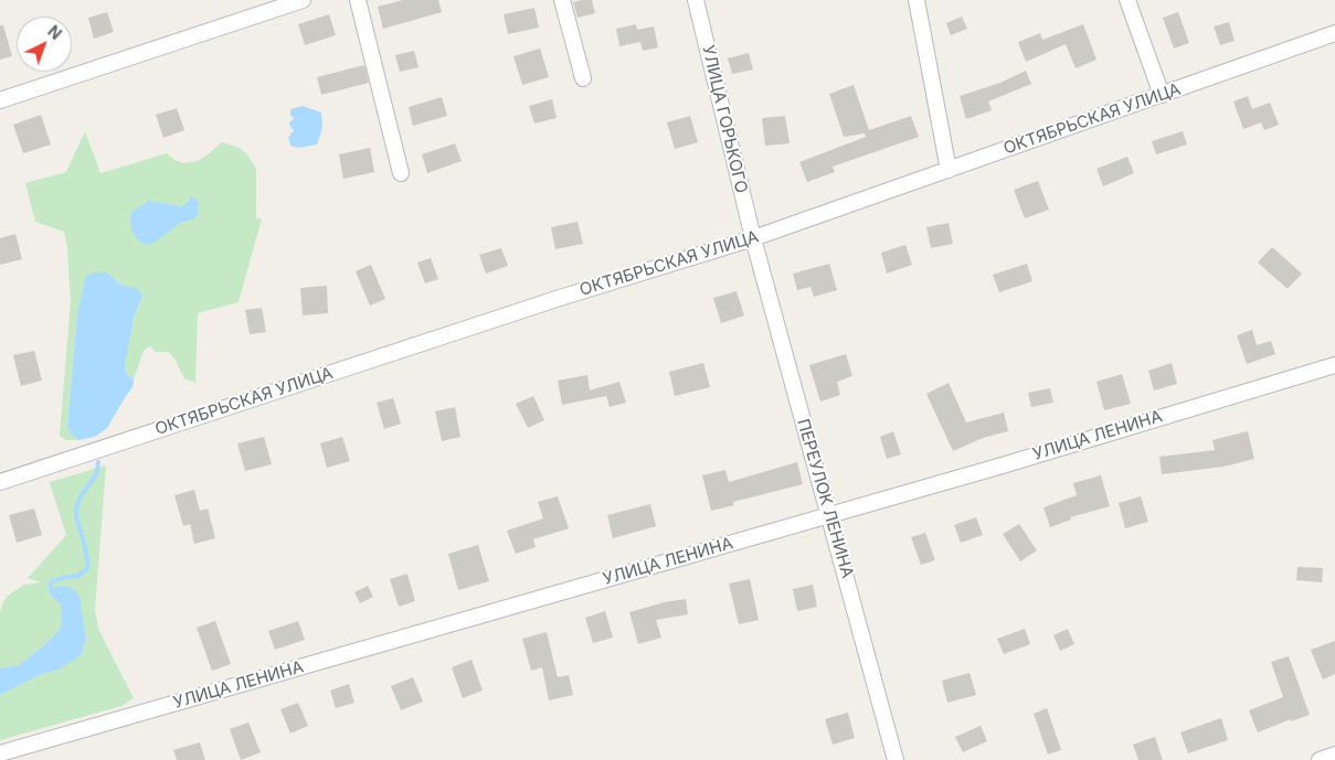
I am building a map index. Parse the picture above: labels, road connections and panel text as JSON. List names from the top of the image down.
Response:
{
  "streets": {
    "street": [
      "УЛИЦА ГОРЬКОГО",
      "ОКТЯБРЬСКАЯ УЛИЦА",
      "УЛИЦА ЛЕНИНА",
      "ПЕРЕУЛОК ЛЕНИНА"
    ]
  },
  "crossings": [
    ["УЛИЦА ГОРЬКОГО", "ОКТЯБРЬСКАЯ УЛИЦА"],
    ["УЛИЦА ГОРЬКОГО", "ПЕРЕУЛОК ЛЕНИНА"],
    ["ОКТЯБРЬСКАЯ УЛИЦА", "ПЕРЕУЛОК ЛЕНИНА"],
    ["УЛИЦА ЛЕНИНА", "ПЕРЕУЛОК ЛЕНИНА"]
  ],
  "north": "top right"
}
